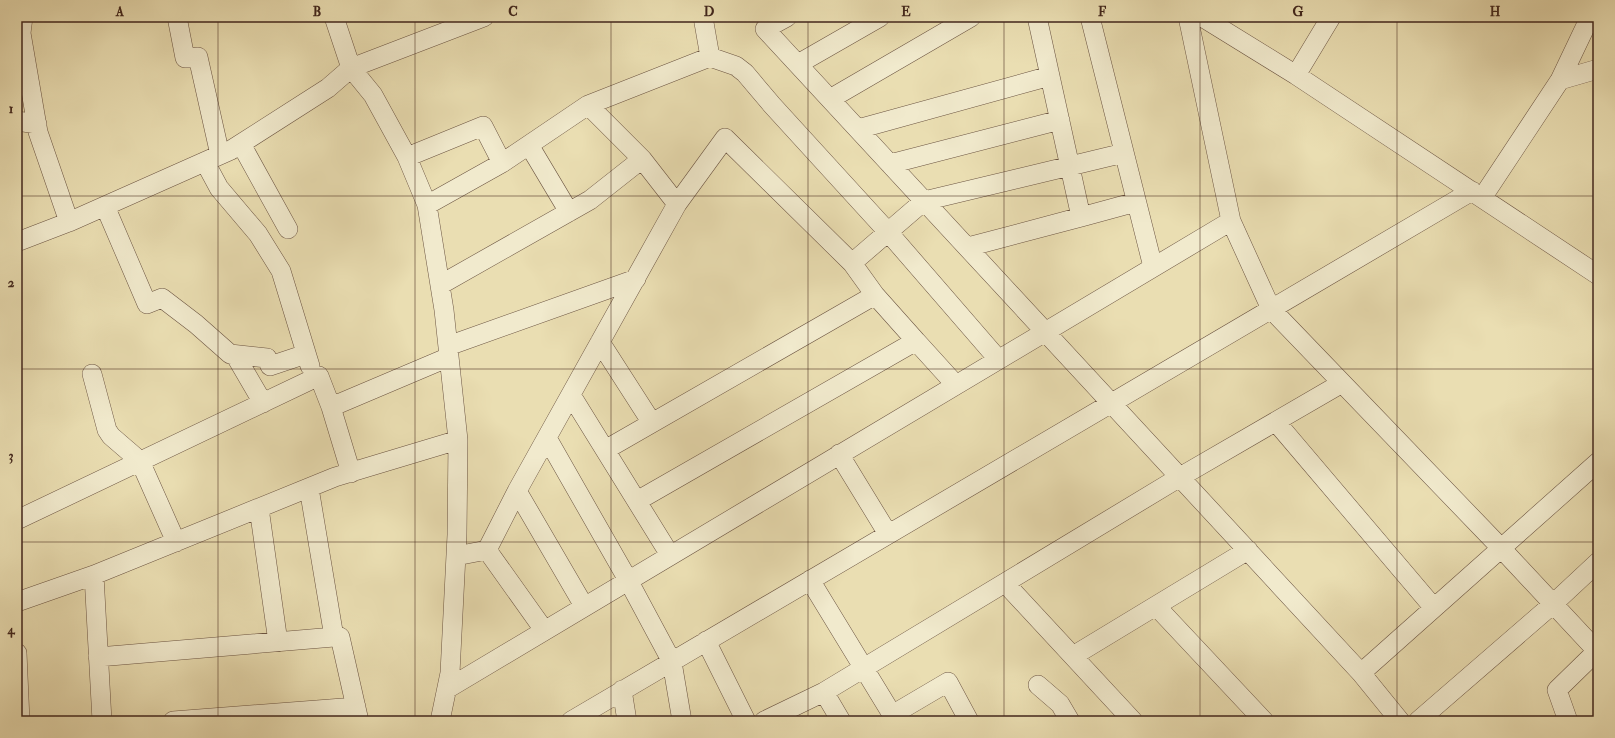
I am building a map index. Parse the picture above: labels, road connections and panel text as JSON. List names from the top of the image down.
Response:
{
  "grid": {
    "columns": [
      "A",
      "B",
      "C",
      "D",
      "E",
      "F",
      "G",
      "H"
    ],
    "rows": [
      "1",
      "2",
      "3",
      "4"
    ]
  }
}
